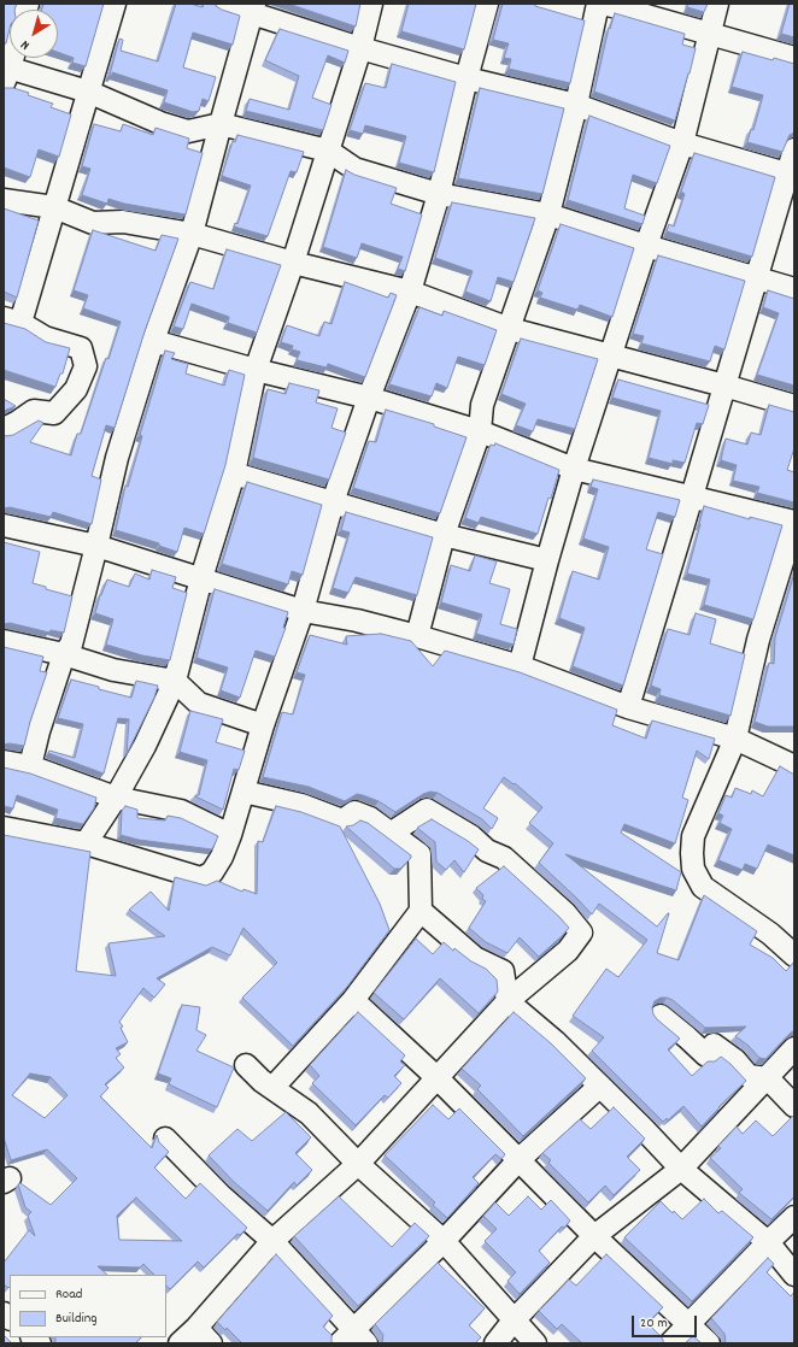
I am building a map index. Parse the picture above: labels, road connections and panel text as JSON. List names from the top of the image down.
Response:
{
  "legend": ["Road", "Building"],
  "scale_bar": "20 m",
  "north": "bottom left"
}
